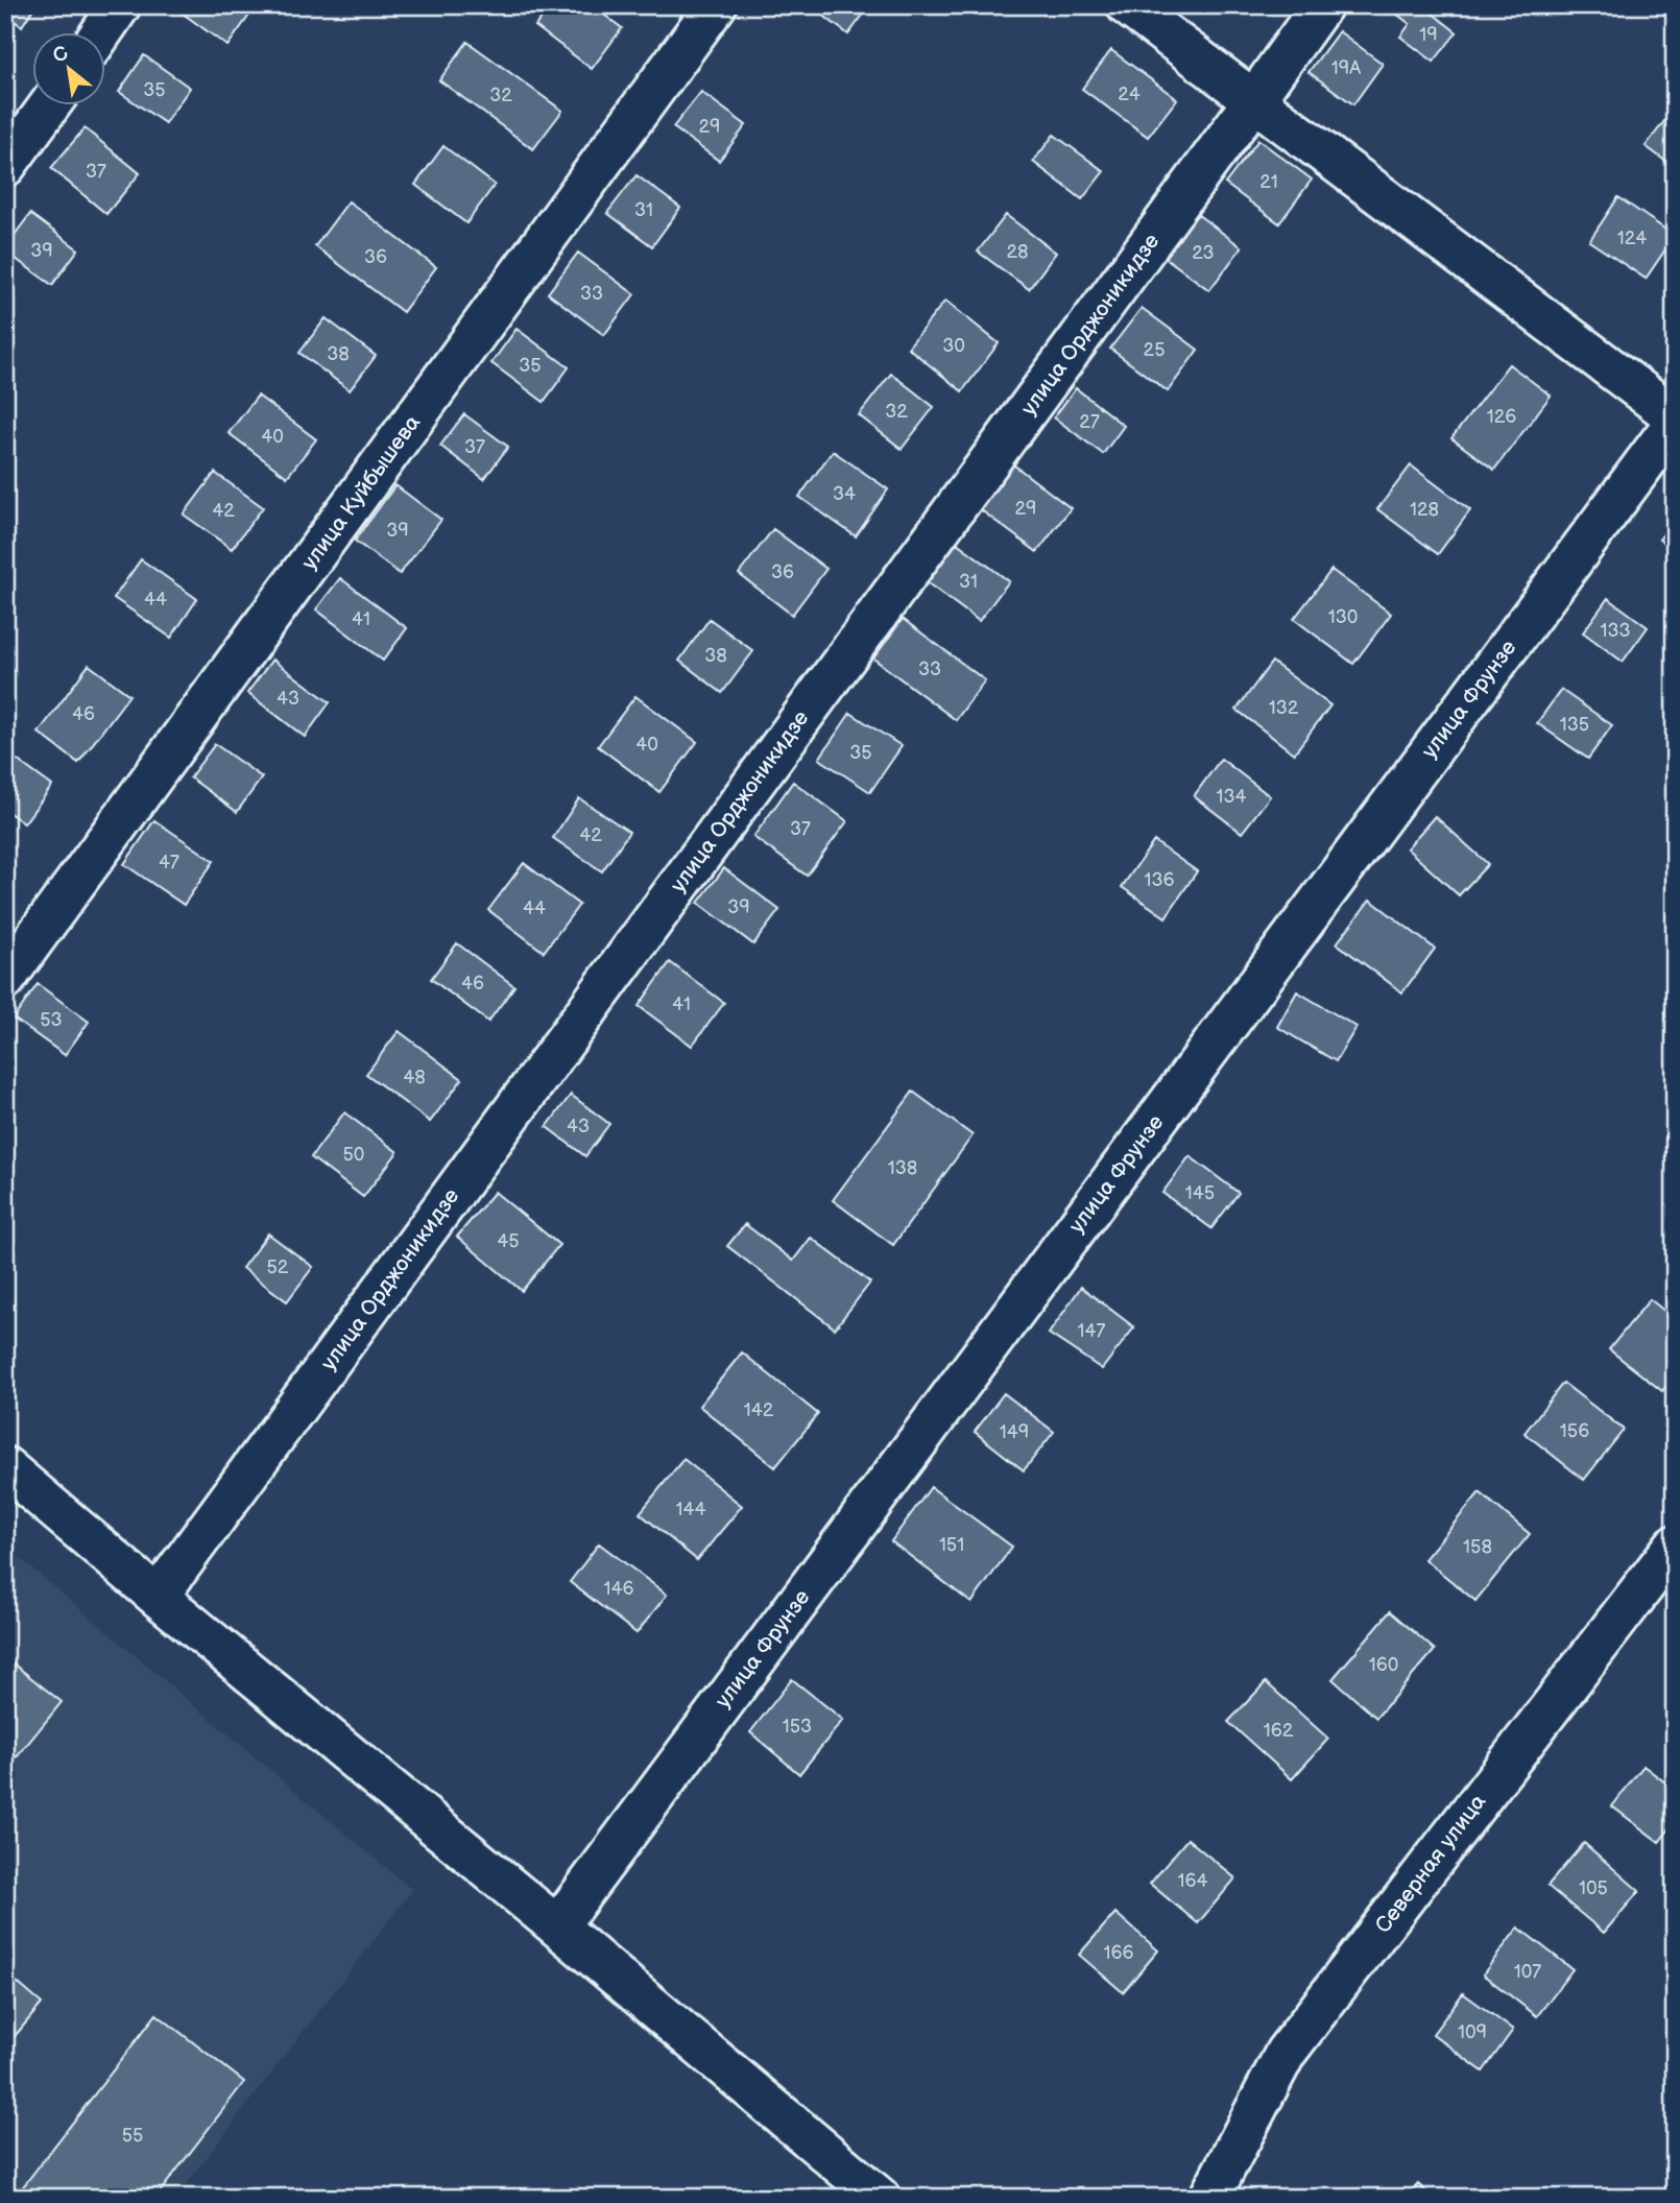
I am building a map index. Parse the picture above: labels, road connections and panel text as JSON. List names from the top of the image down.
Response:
{
  "streets": {
    "street": [
      "улица Орджоникидзе",
      "улица Куйбышева",
      "улица Фрунзе",
      "Северная улица"
    ]
  },
  "house_numbers": [
    "19",
    "19А",
    "35",
    "24",
    "32",
    "29",
    "37",
    "21",
    "31",
    "124",
    "39",
    "28",
    "23",
    "36",
    "33",
    "30",
    "25",
    "38",
    "35",
    "32",
    "126",
    "27",
    "40",
    "37",
    "34",
    "29",
    "128",
    "42",
    "39",
    "36",
    "31",
    "44",
    "130",
    "41",
    "133",
    "38",
    "33",
    "43",
    "132",
    "46",
    "135",
    "40",
    "35",
    "134",
    "37",
    "42",
    "47",
    "136",
    "39",
    "44",
    "46",
    "41",
    "53",
    "48",
    "43",
    "50",
    "138",
    "145",
    "45",
    "52",
    "147",
    "142",
    "156",
    "149",
    "144",
    "151",
    "158",
    "146",
    "160",
    "153",
    "162",
    "164",
    "105",
    "166",
    "107",
    "109",
    "55"
  ],
  "north": "top left"
}
